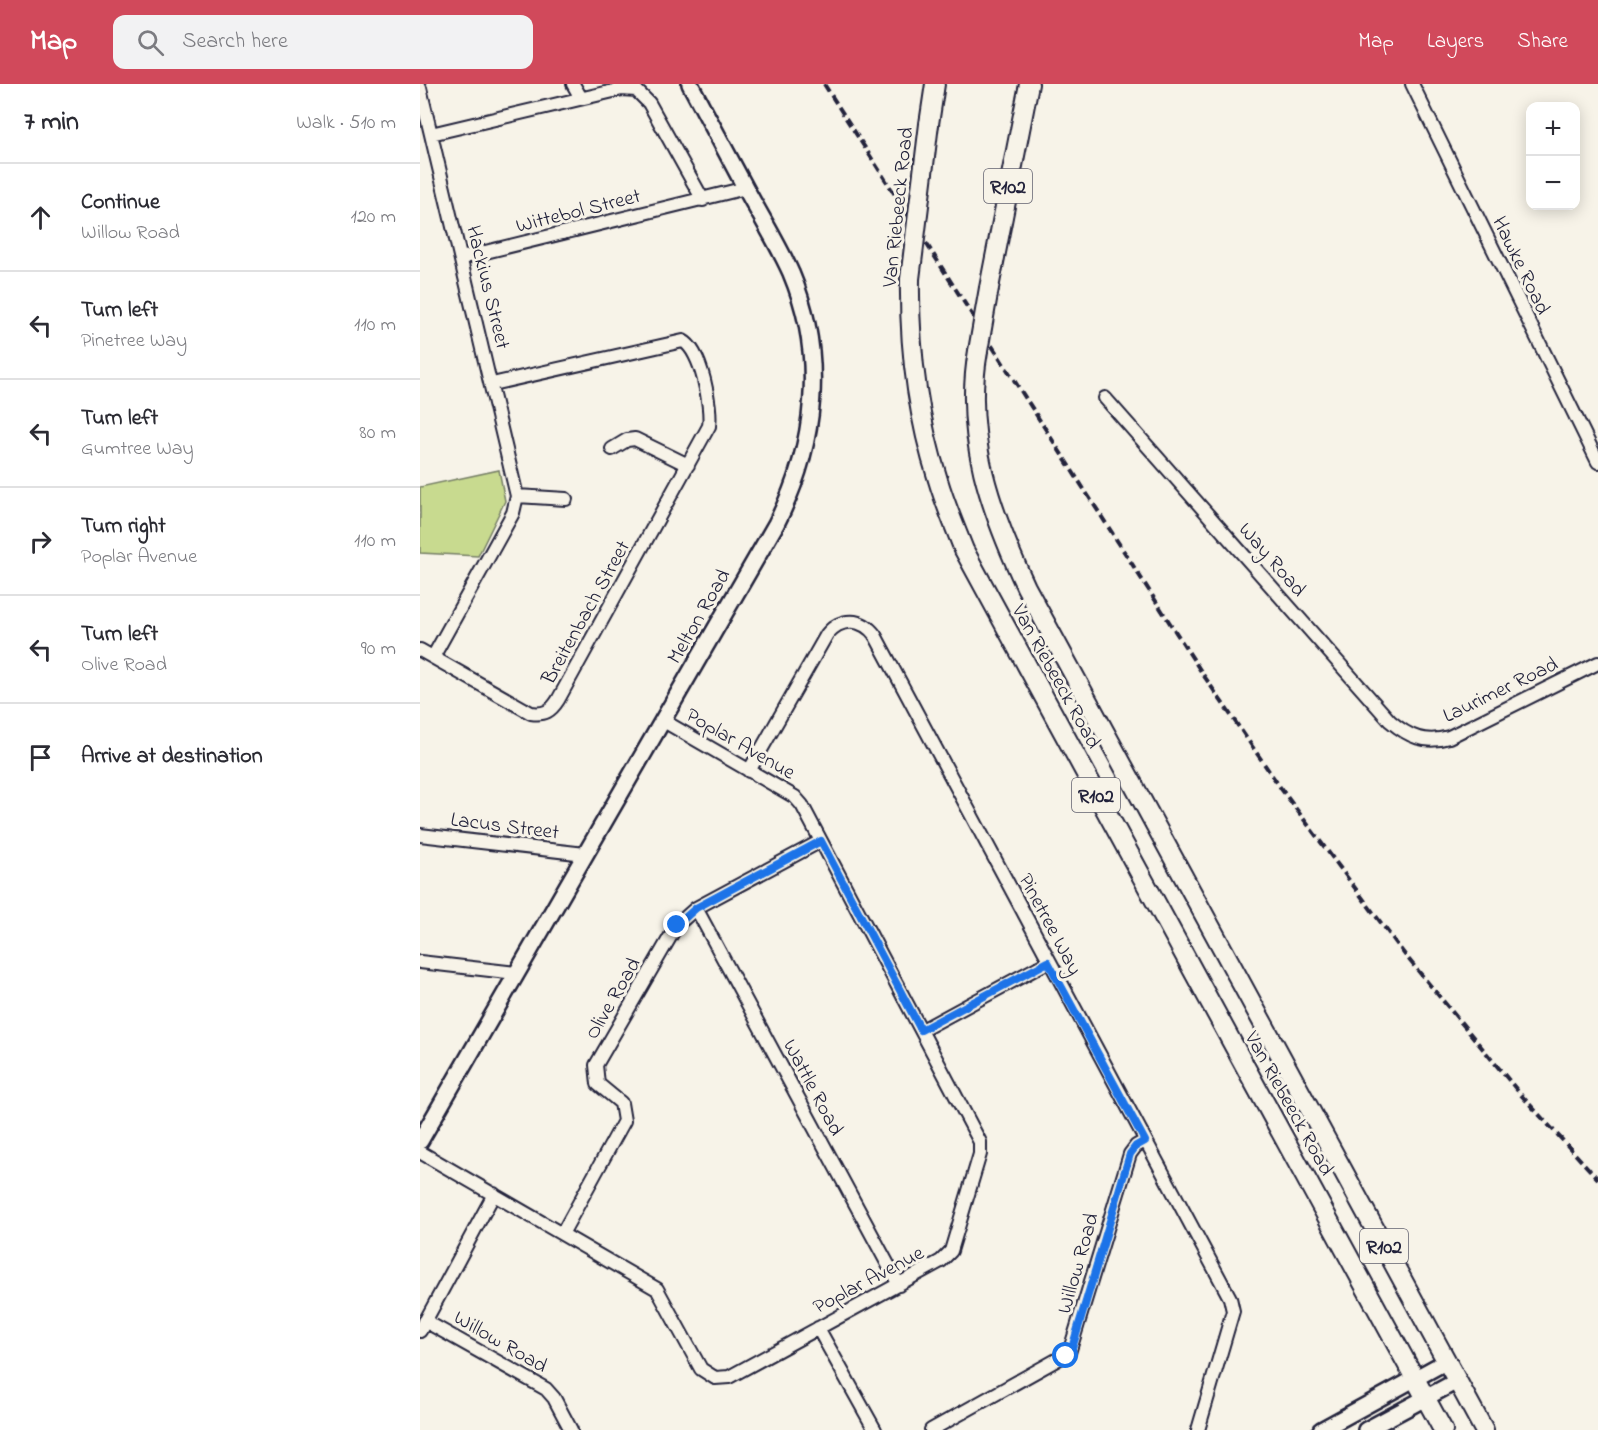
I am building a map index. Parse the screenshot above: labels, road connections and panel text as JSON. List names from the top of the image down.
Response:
{
  "streets": {
    "main road": ["R102", "Van Riebeeck Road"],
    "street": [
      "Wittebol Street",
      "Hawke Road",
      "Hackius Street",
      "Way Road",
      "Breitenbach Street",
      "Melton Road",
      "Laurimer Road",
      "Poplar Avenue",
      "Lacus Street",
      "Pinetree Way",
      "Olive Road",
      "Wattle Road",
      "Willow Road"
    ]
  },
  "crossings": [
    ["Wittebol Street", "Hackius Street"],
    ["Wittebol Street", "Melton Road"],
    ["Hackius Street", "Breitenbach Street"],
    ["Way Road", "Laurimer Road"],
    ["Melton Road", "Poplar Avenue"],
    ["Melton Road", "Lacus Street"],
    ["Poplar Avenue", "Pinetree Way"],
    ["Poplar Avenue", "Olive Road"],
    ["Poplar Avenue", "Wattle Road"],
    ["Pinetree Way", "Willow Road"],
    ["Olive Road", "Wattle Road"]
  ],
  "page": {
    "header": "Map",
    "search": "Search here",
    "nav": ["Map", "Layers", "Share"],
    "heading": ["7 min", "Walk · 510 m"],
    "map_buttons": ["+", "−"],
    "list": [
      ["Continue", "Willow Road", "120 m"],
      ["Turn left", "Pinetree Way", "110 m"],
      ["Turn left", "Gumtree Way", "80 m"],
      ["Turn right", "Poplar Avenue", "110 m"],
      ["Turn left", "Olive Road", "90 m"],
      "Arrive at destination"
    ]
  }
}
